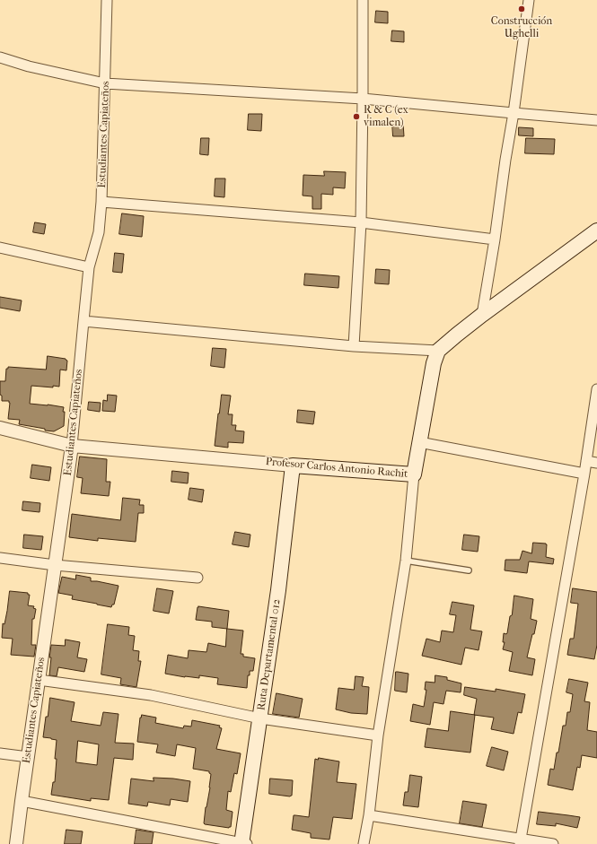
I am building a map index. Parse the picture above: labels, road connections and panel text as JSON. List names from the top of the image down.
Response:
{
  "streets": {
    "main road": ["Profesor Carlos Antonio Rachit", "Ruta Departamental 012"],
    "street": ["Estudiantes Capiateños"]
  },
  "crossings": [
    ["Estudiantes Capiateños", "Profesor Carlos Antonio Rachit"],
    ["Profesor Carlos Antonio Rachit", "Ruta Departamental 012"]
  ],
  "places": ["Construcción Ughelli", "R & C (ex vimalen)"]
}
